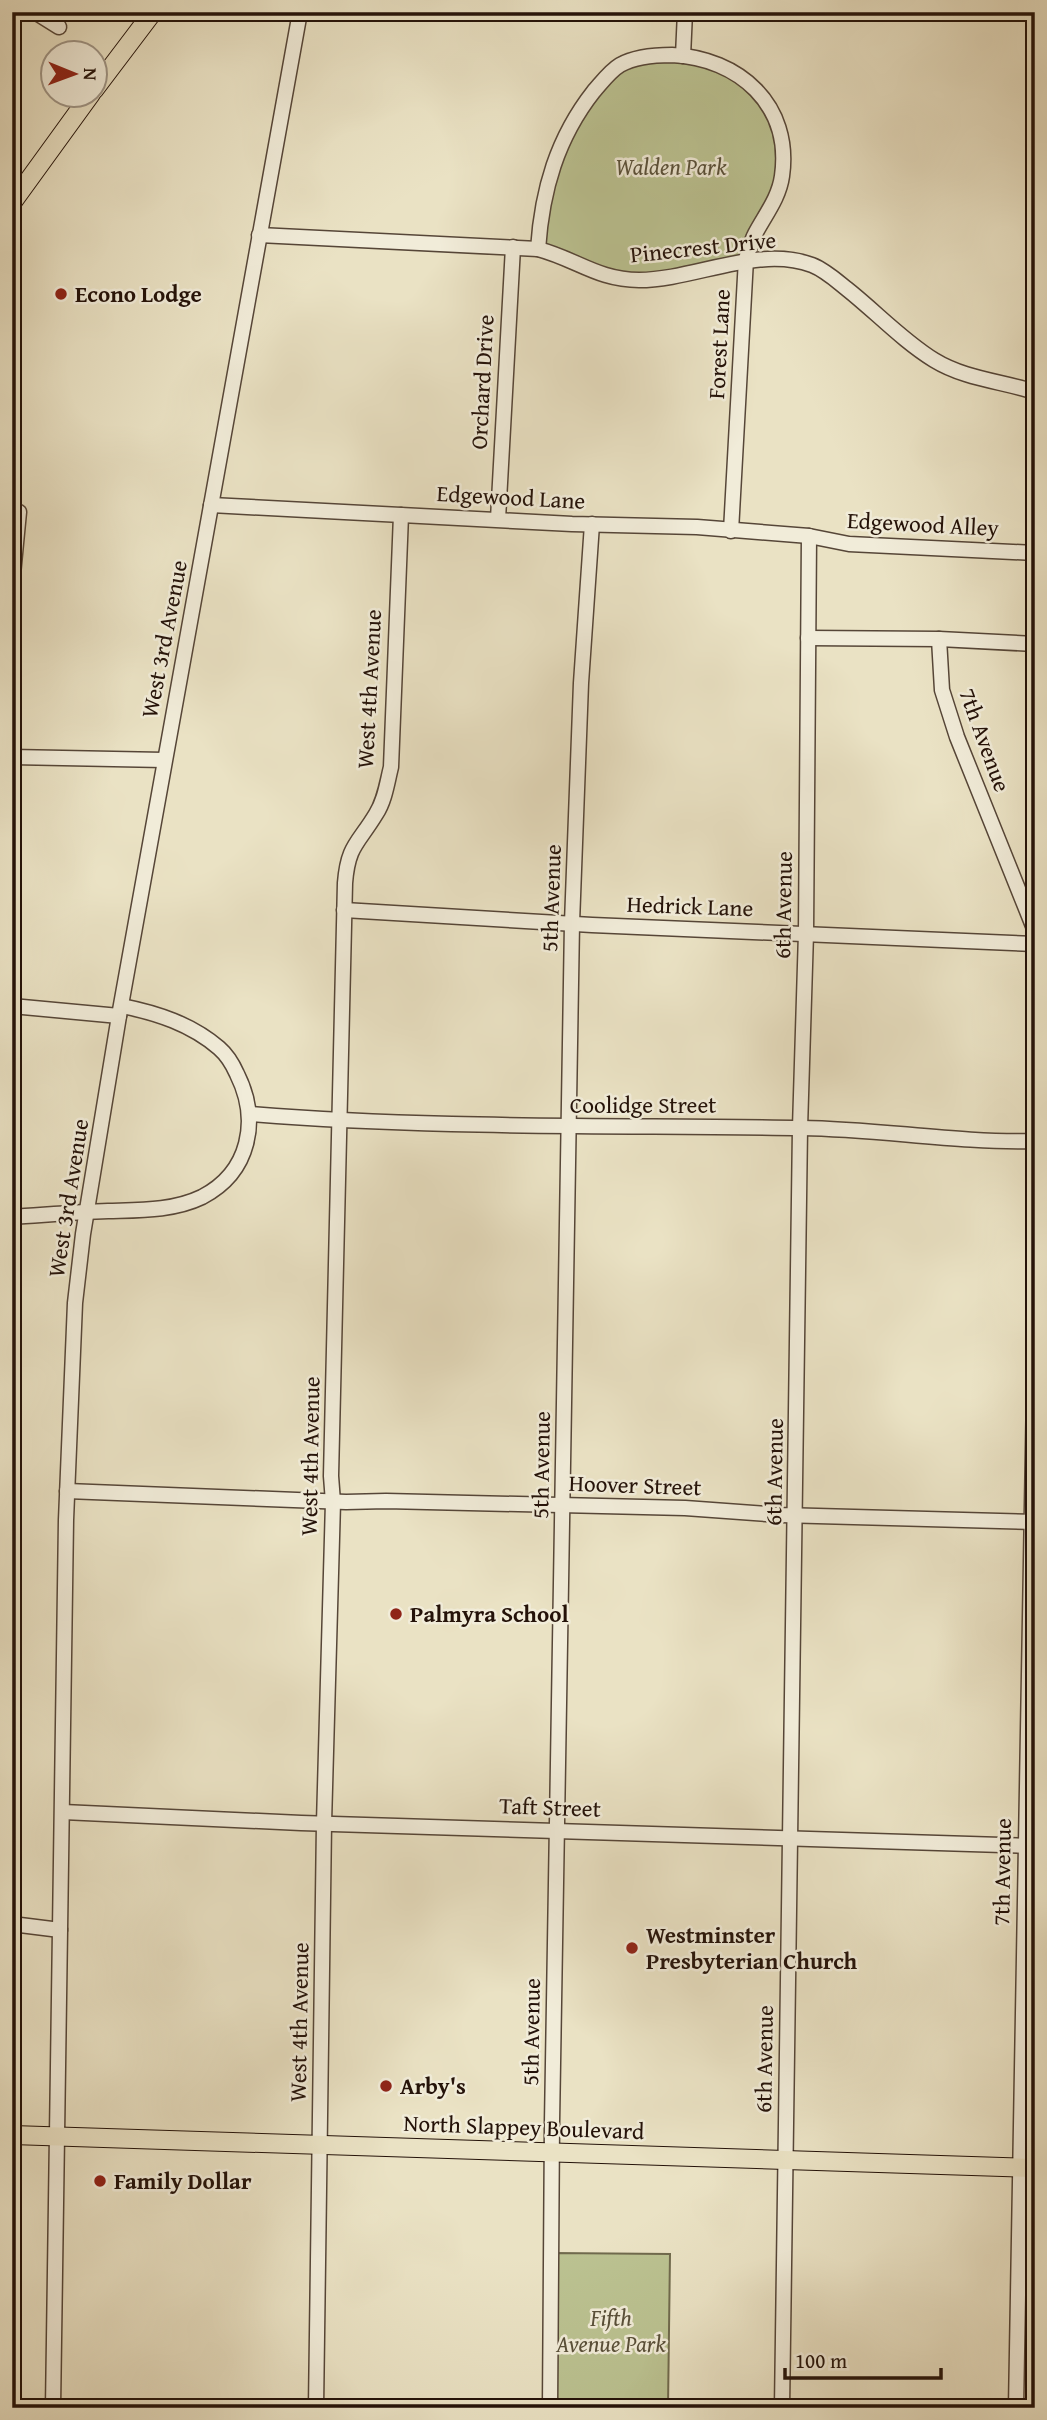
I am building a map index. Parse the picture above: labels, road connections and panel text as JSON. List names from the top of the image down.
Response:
{
  "streets": {
    "main road": ["North Slappey Boulevard"],
    "street": [
      "Pinecrest Drive",
      "Forest Lane",
      "Orchard Drive",
      "Edgewood Lane",
      "Edgewood Alley",
      "West 3rd Avenue",
      "West 4th Avenue",
      "7th Avenue",
      "5th Avenue",
      "6th Avenue",
      "Hedrick Lane",
      "Coolidge Street",
      "Hoover Street",
      "Taft Street"
    ]
  },
  "crossings": [
    ["Pinecrest Drive", "Forest Lane"],
    ["Pinecrest Drive", "Orchard Drive"],
    ["Pinecrest Drive", "West 3rd Avenue"],
    ["Forest Lane", "Edgewood Lane"],
    ["Orchard Drive", "Edgewood Lane"],
    ["Edgewood Lane", "Edgewood Alley"],
    ["Edgewood Lane", "West 3rd Avenue"],
    ["Edgewood Lane", "West 4th Avenue"],
    ["Edgewood Lane", "5th Avenue"],
    ["Edgewood Lane", "6th Avenue"],
    ["Edgewood Alley", "6th Avenue"],
    ["West 3rd Avenue", "Hoover Street"],
    ["West 3rd Avenue", "Taft Street"],
    ["West 3rd Avenue", "North Slappey Boulevard"],
    ["West 4th Avenue", "Hedrick Lane"],
    ["West 4th Avenue", "Coolidge Street"],
    ["West 4th Avenue", "Hoover Street"],
    ["West 4th Avenue", "Taft Street"],
    ["West 4th Avenue", "North Slappey Boulevard"],
    ["7th Avenue", "Hoover Street"],
    ["7th Avenue", "Taft Street"],
    ["7th Avenue", "North Slappey Boulevard"],
    ["5th Avenue", "Hedrick Lane"],
    ["5th Avenue", "Coolidge Street"],
    ["5th Avenue", "Hoover Street"],
    ["5th Avenue", "Taft Street"],
    ["5th Avenue", "North Slappey Boulevard"],
    ["6th Avenue", "Hedrick Lane"],
    ["6th Avenue", "Coolidge Street"],
    ["6th Avenue", "Hoover Street"],
    ["6th Avenue", "Taft Street"],
    ["6th Avenue", "North Slappey Boulevard"]
  ],
  "parks": ["Walden Park", "Fifth Avenue Park"],
  "places": [
    "Econo Lodge",
    "Palmyra School",
    "Westminster Presbyterian Church",
    "Arby's",
    "Family Dollar"
  ],
  "scale_bar": "100 m",
  "north": "right"
}
